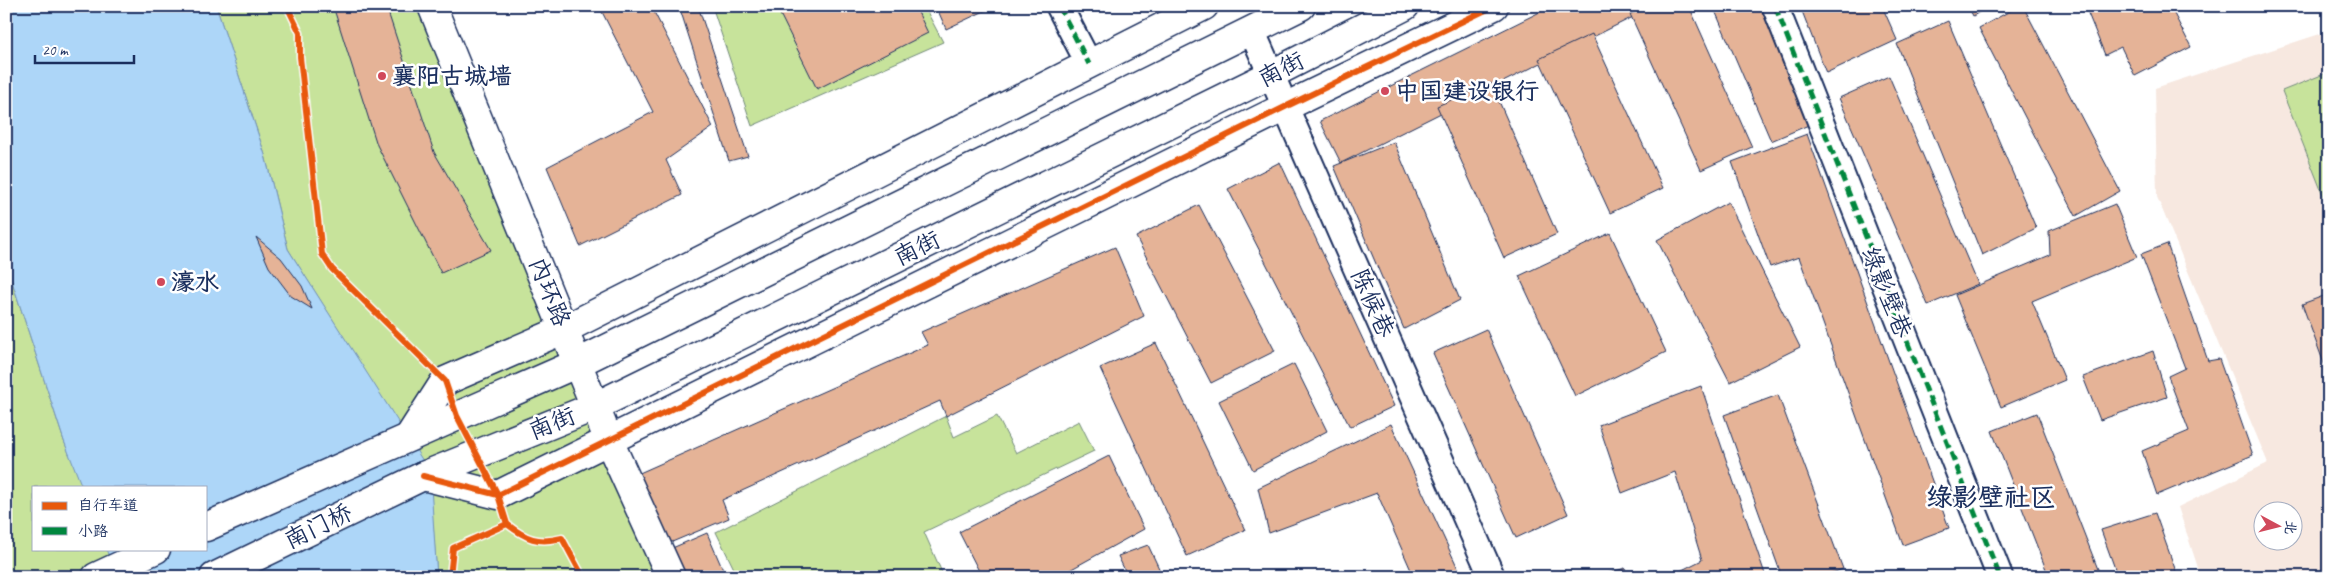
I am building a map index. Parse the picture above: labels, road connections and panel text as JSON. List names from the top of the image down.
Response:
{
  "streets": {
    "street": [
      "南街",
      "内环路",
      "绿影壁巷",
      "陈候巷",
      "南门桥"
    ]
  },
  "crossings": [
    ["南街", "内环路"],
    ["南街", "陈候巷"],
    ["南街", "南门桥"]
  ],
  "districts": ["绿影壁社区"],
  "places": ["襄阳古城墙", "中国建设银行", "濠水"],
  "legend": ["自行车道", "小路"],
  "scale_bar": "20 m",
  "north": "right"
}
